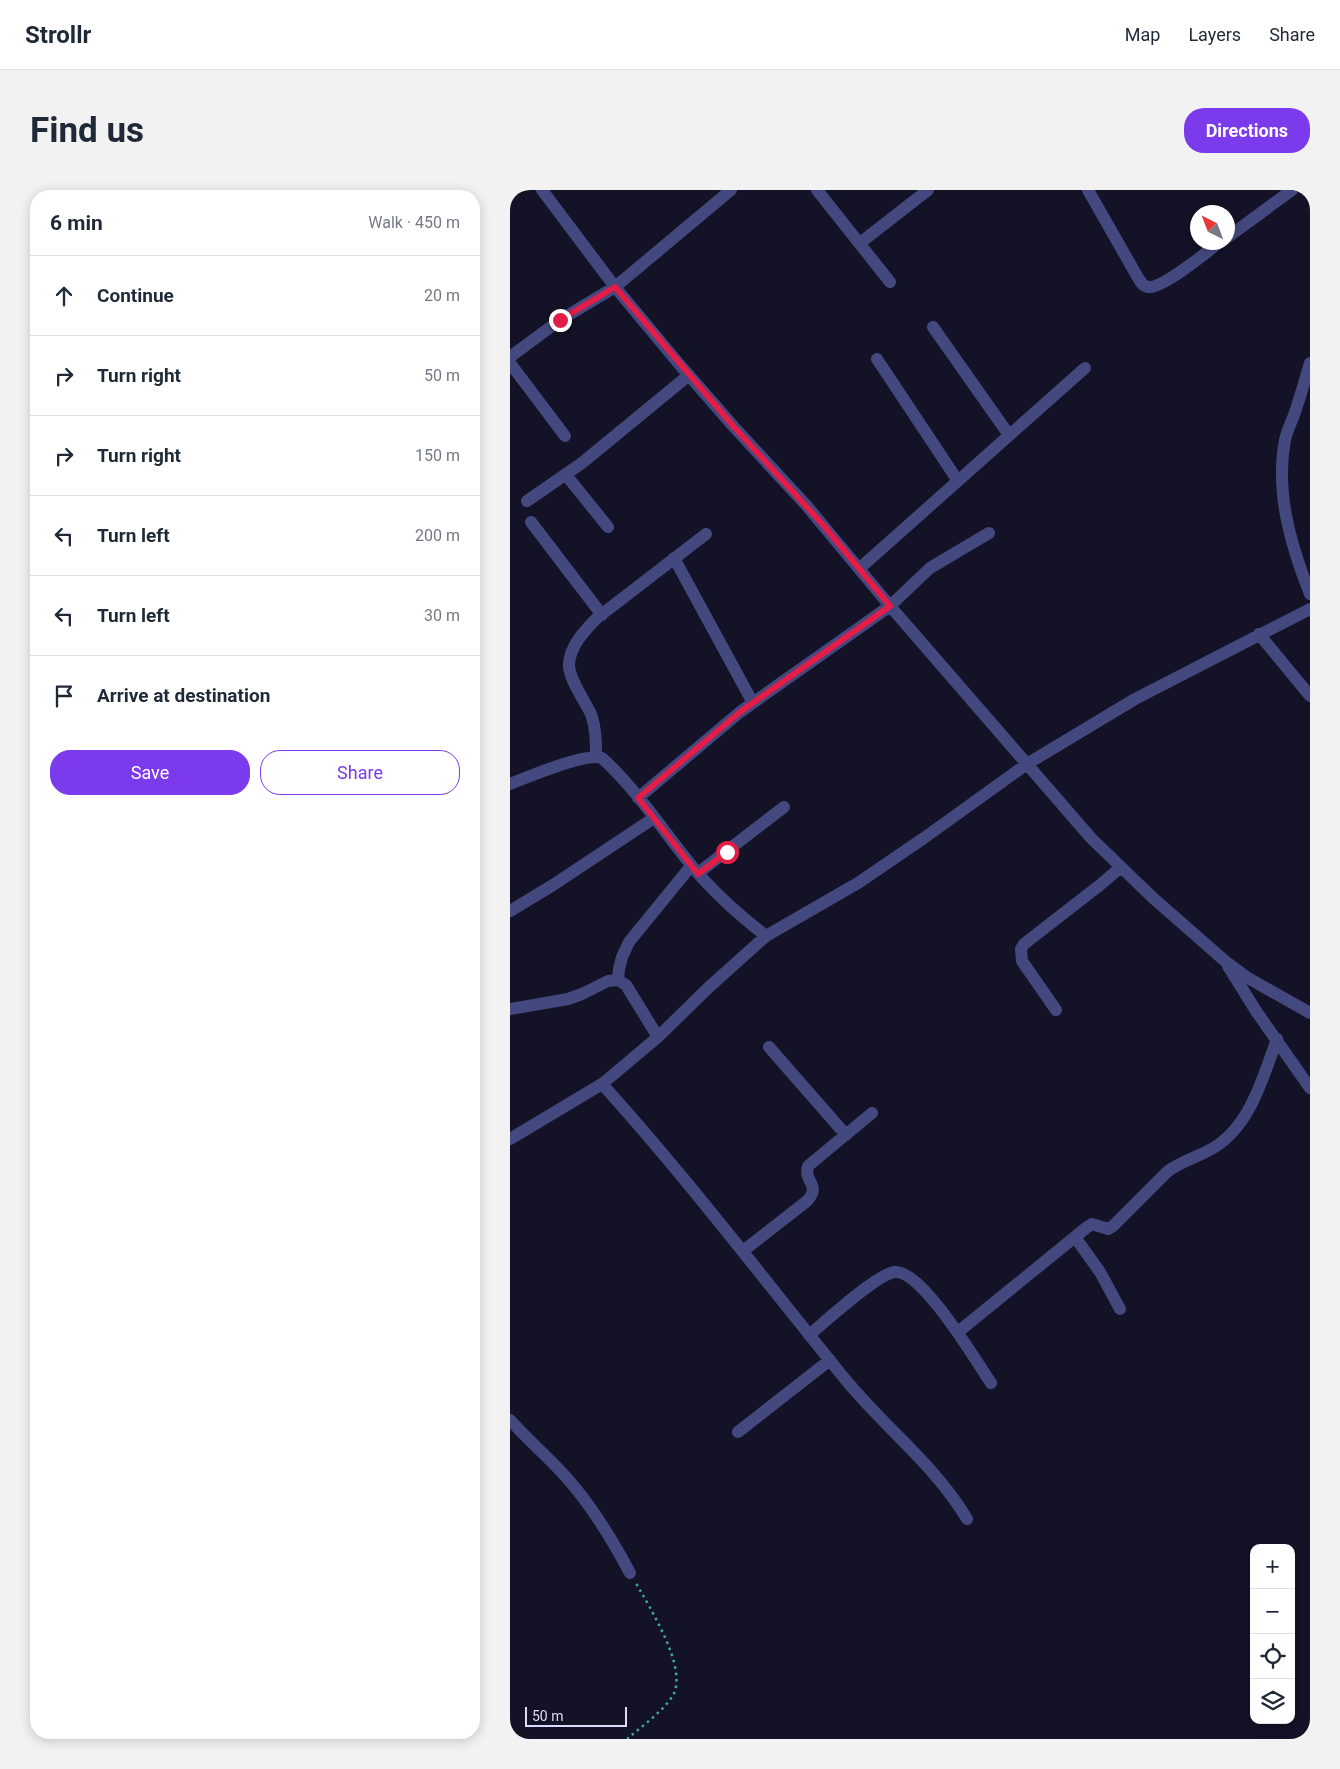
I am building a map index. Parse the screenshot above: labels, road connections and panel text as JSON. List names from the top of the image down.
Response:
{
  "scale_bar": "50 m",
  "north": "top left",
  "page": {
    "header": "Strollr",
    "nav": ["Map", "Layers", "Share"],
    "buttons": [
      "Directions",
      ["Save", "Share"]
    ],
    "title": "Find us",
    "heading": ["6 min", "Walk · 450 m"],
    "list": [
      ["Continue", "20 m"],
      ["Turn right", "50 m"],
      ["Turn right", "150 m"],
      ["Turn left", "200 m"],
      ["Turn left", "30 m"],
      "Arrive at destination"
    ],
    "map_buttons": ["+", "−"],
    "scale": "50 m"
  }
}
